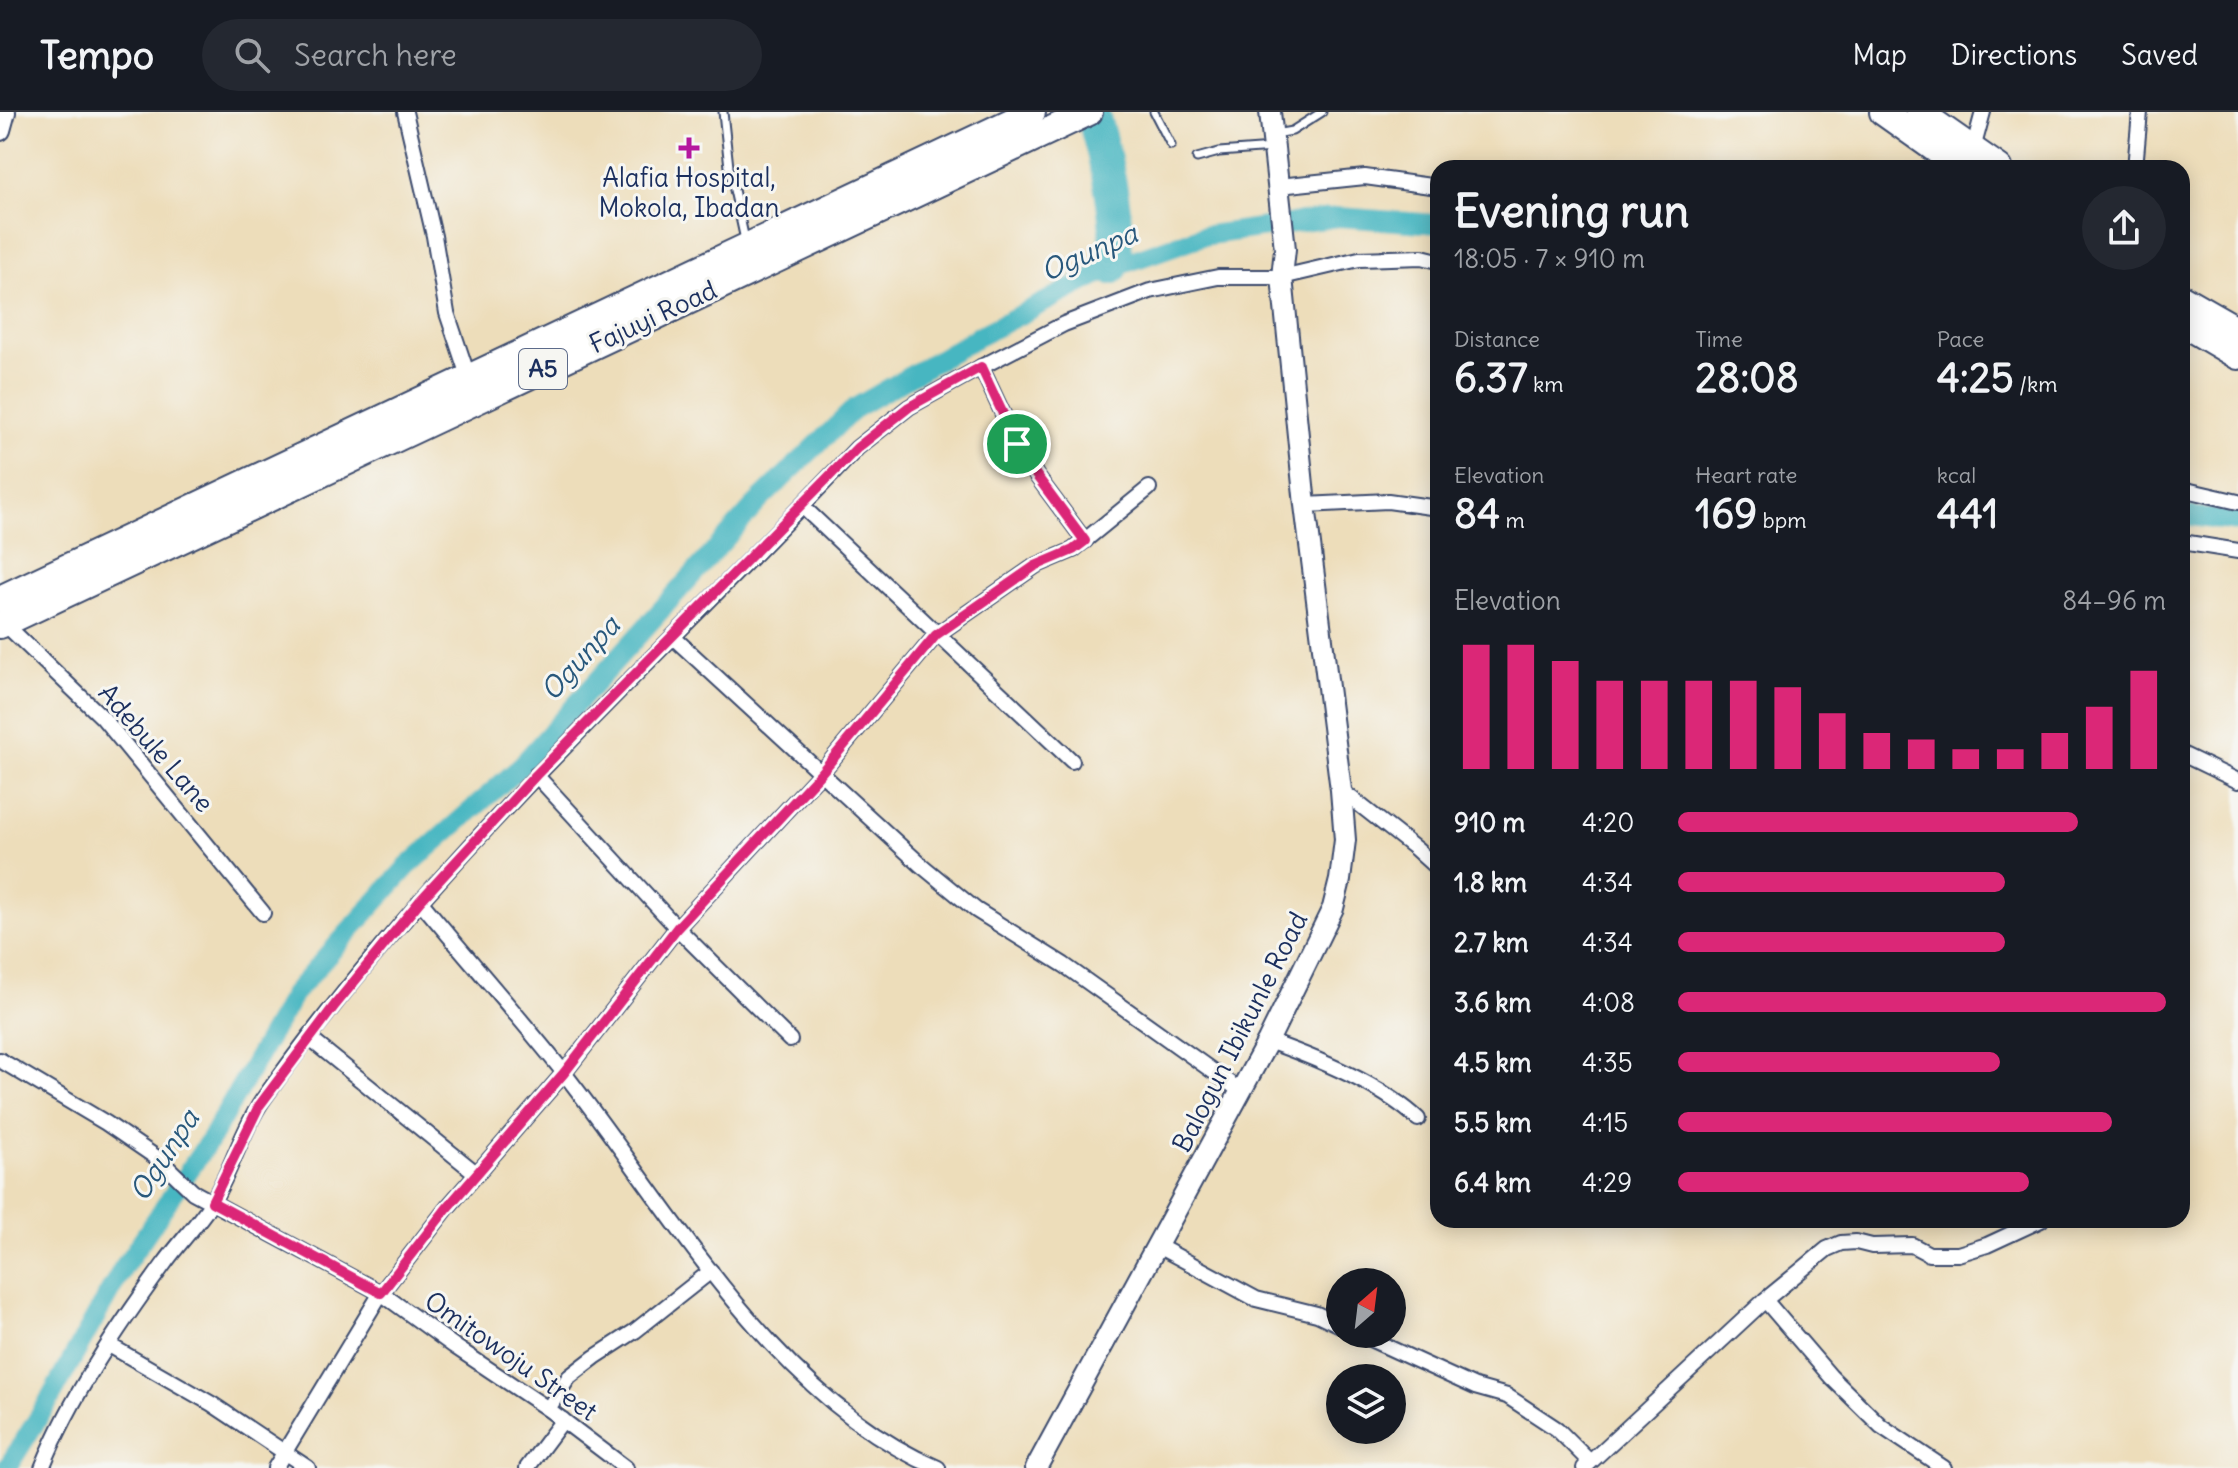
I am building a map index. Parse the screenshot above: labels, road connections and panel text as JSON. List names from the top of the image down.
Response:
{
  "streets": {
    "highway": ["Fajuyi Road", "A5"],
    "street": ["Adebule Lane", "Balogun Ibikunle Road", "Omitowoju Street"]
  },
  "crossings": [
    ["Fajuyi Road", "Adebule Lane"]
  ],
  "water": ["Ogunpa"],
  "places": {
    "health": ["Alafia Hospital, Mokola, Ibadan"]
  },
  "north": "top right",
  "page": {
    "header": "Tempo",
    "search": "Search here",
    "nav": ["Map", "Directions", "Saved"],
    "heading": ["Evening run", "18:05 · 7 × 910 m"],
    "stats": [
      ["Distance", "6.37 km"],
      ["Time", "28:08"],
      ["Pace", "4:25 /km"],
      ["Elevation", "84 m"],
      ["Heart rate", "169 bpm"],
      ["kcal", "441"]
    ],
    "chart": ["Elevation", "84–96 m"],
    "list": [
      {
        "name": "910 m",
        "note": "4:20"
      },
      {
        "name": "1.8 km",
        "note": "4:34"
      },
      {
        "name": "2.7 km",
        "note": "4:34"
      },
      {
        "name": "3.6 km",
        "note": "4:08"
      },
      {
        "name": "4.5 km",
        "note": "4:35"
      },
      {
        "name": "5.5 km",
        "note": "4:15"
      },
      {
        "name": "6.4 km",
        "note": "4:29"
      }
    ]
  }
}
